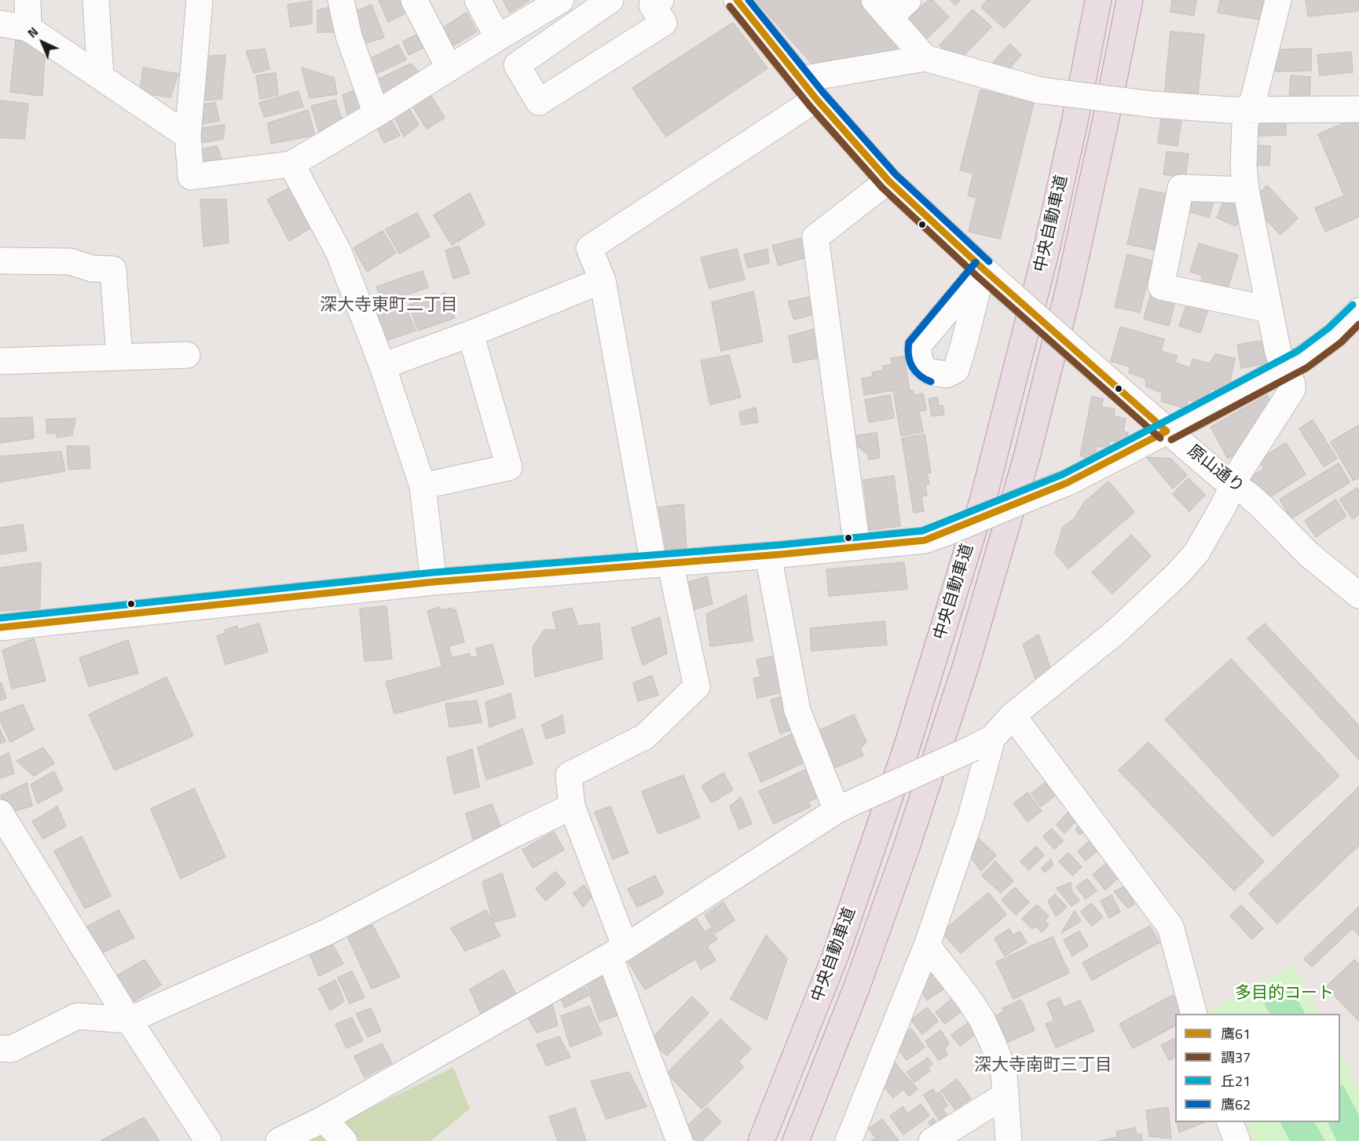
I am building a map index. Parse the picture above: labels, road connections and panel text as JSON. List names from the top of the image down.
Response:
{
  "streets": {
    "highway": ["中央自動車道"],
    "street": ["原山通り"]
  },
  "districts": ["深大寺東町二丁目", "深大寺南町三丁目"],
  "parks": ["多目的コート"],
  "lines": [
    "transit line 鷹61",
    "transit line 鷹62",
    "transit line 調37",
    "transit line 丘21"
  ],
  "legend": [
    "鷹61",
    "調37",
    "丘21",
    "鷹62"
  ],
  "north": "top left"
}
